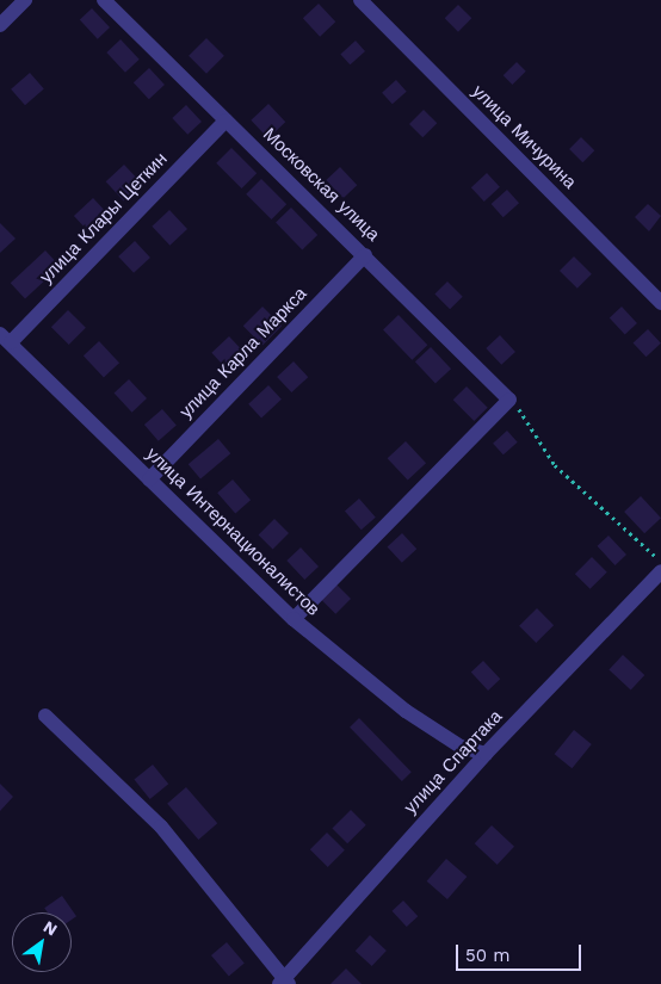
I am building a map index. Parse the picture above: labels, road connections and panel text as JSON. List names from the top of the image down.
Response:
{
  "streets": {
    "street": [
      "улица Мичурина",
      "Московская улица",
      "улица Клары Цеткин",
      "улица Карла Маркса",
      "улица Интернационалистов",
      "улица Спартака"
    ]
  },
  "crossings": [
    ["Московская улица", "улица Клары Цеткин"],
    ["Московская улица", "улица Карла Маркса"],
    ["улица Клары Цеткин", "улица Интернационалистов"],
    ["улица Карла Маркса", "улица Интернационалистов"],
    ["улица Интернационалистов", "улица Спартака"]
  ],
  "scale_bar": "50 m",
  "north": "top right"
}
